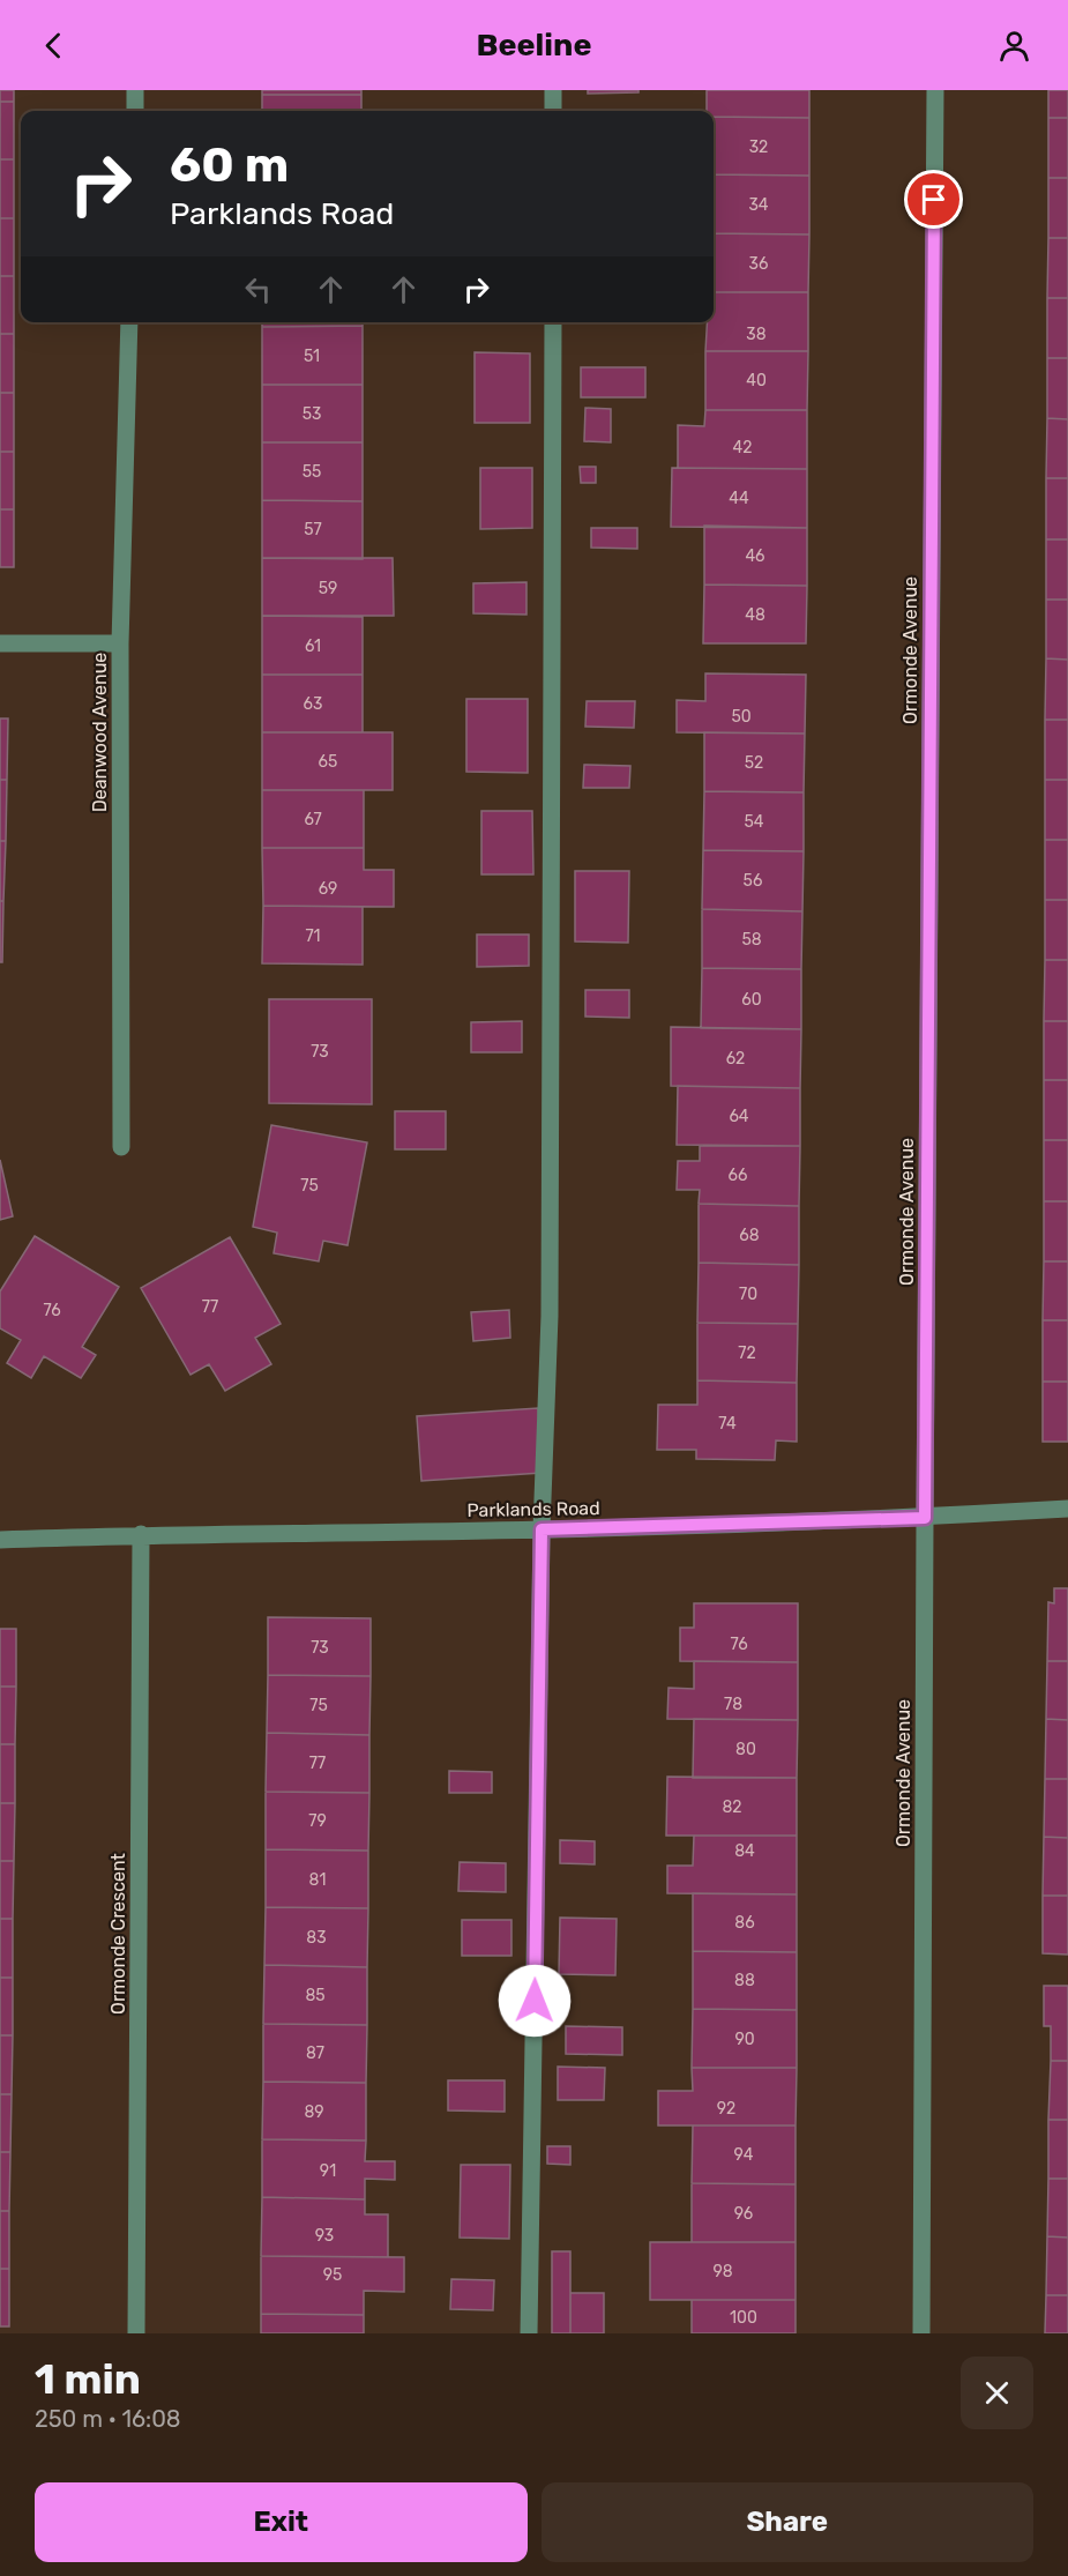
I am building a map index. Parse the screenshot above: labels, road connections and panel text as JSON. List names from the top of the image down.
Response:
{
  "streets": {
    "street": [
      "Ormonde Avenue",
      "Deanwood Avenue",
      "Parklands Road",
      "Ormonde Crescent"
    ]
  },
  "crossings": [
    ["Ormonde Avenue", "Parklands Road"],
    ["Parklands Road", "Ormonde Crescent"]
  ],
  "house_numbers": [
    "32",
    "34",
    "36",
    "38",
    "51",
    "40",
    "53",
    "42",
    "55",
    "44",
    "57",
    "46",
    "59",
    "48",
    "61",
    "63",
    "50",
    "65",
    "52",
    "67",
    "54",
    "56",
    "69",
    "71",
    "58",
    "60",
    "73",
    "62",
    "64",
    "66",
    "75",
    "68",
    "70",
    "77",
    "76",
    "72",
    "74",
    "76",
    "73",
    "78",
    "75",
    "80",
    "77",
    "82",
    "79",
    "84",
    "81",
    "86",
    "83",
    "88",
    "85",
    "90",
    "87",
    "92",
    "89",
    "94",
    "91",
    "96",
    "93",
    "98",
    "95",
    "100"
  ],
  "page": {
    "header": "Beeline",
    "turn": ["60 m", "Parklands Road"],
    "heading": ["1 min", "250 m · 16:08"],
    "buttons": ["Exit", "Share"]
  }
}
